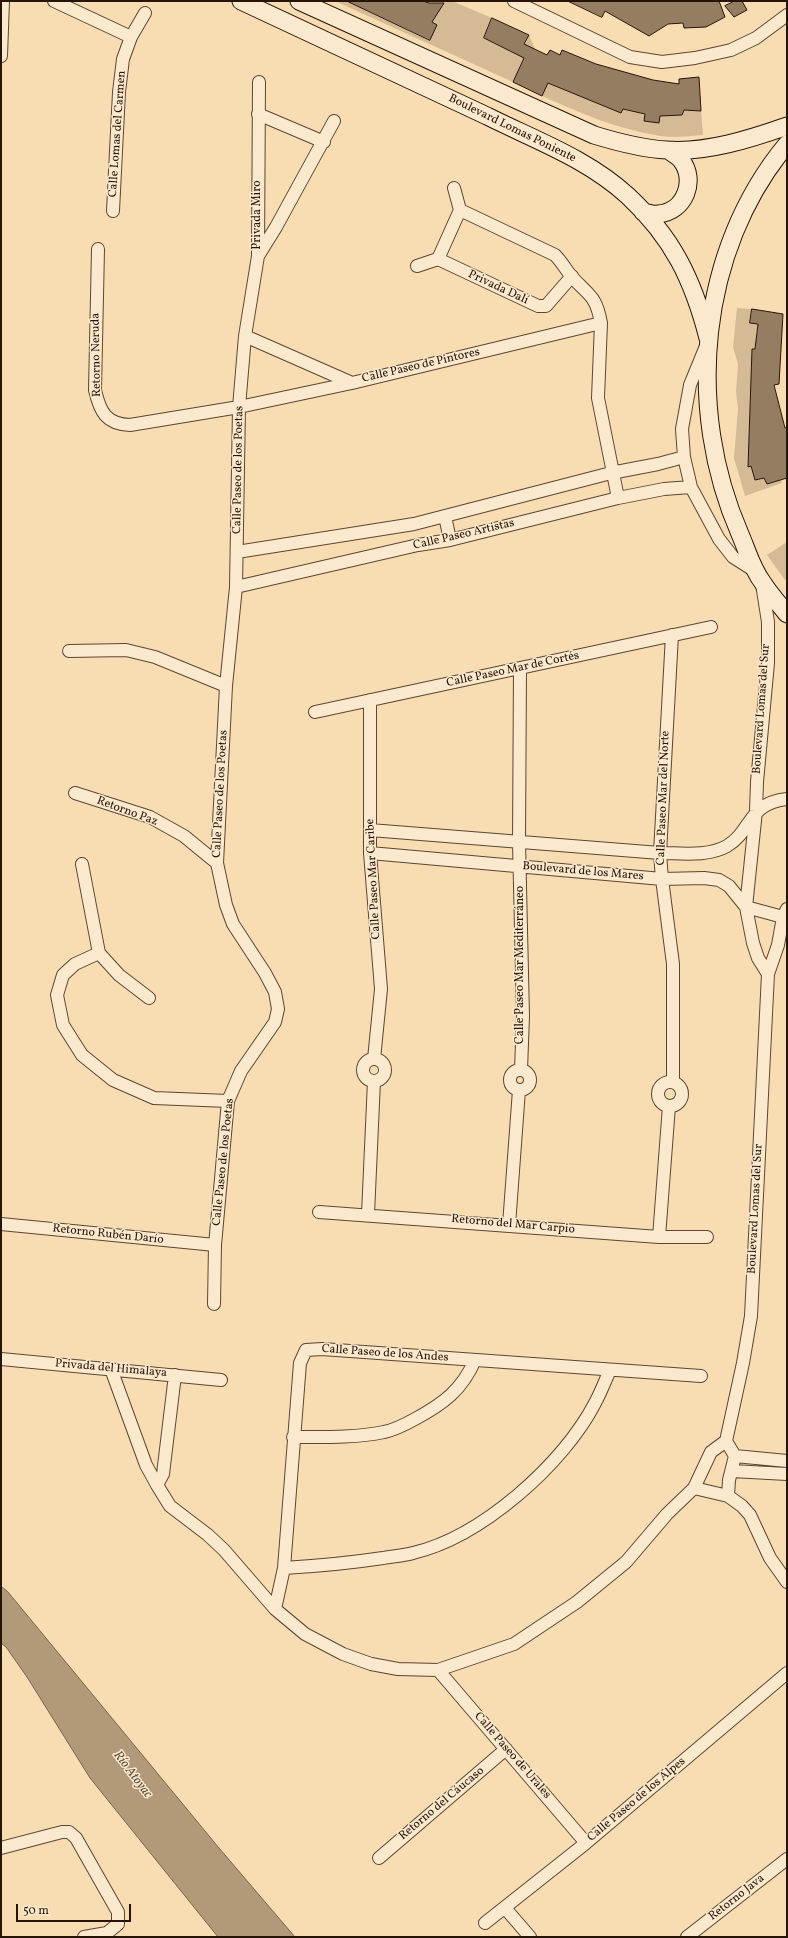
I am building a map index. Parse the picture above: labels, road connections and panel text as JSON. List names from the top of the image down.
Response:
{
  "streets": {
    "street": [
      "Boulevard Lomas Poniente",
      "Calle Lomas del Carmen",
      "Privada Miro",
      "Privada Dalí",
      "Retorno Neruda",
      "Calle Paseo de Pintores",
      "Calle Paseo de los Poetas",
      "Calle Paseo Artistas",
      "Calle Paseo Mar de Cortés",
      "Boulevard Lomas del Sur",
      "Calle Paseo Mar del Norte",
      "Retorno Paz",
      "Boulevard de los Mares",
      "Calle Paseo Mar Caribe",
      "Calle Paseo Mar Mediterráneo",
      "Retorno del Mar Carpio",
      "Retorno Rubén Darío",
      "Calle Paseo de los Andes",
      "Privada del Himalaya",
      "Calle Paseo de Urales",
      "Calle Paseo de los Alpes",
      "Retorno del Cáucaso",
      "Retorno Java"
    ]
  },
  "crossings": [
    ["Privada Miro", "Calle Paseo de los Poetas"],
    ["Retorno Neruda", "Calle Paseo de Pintores"],
    ["Retorno Neruda", "Calle Paseo de los Poetas"],
    ["Calle Paseo de Pintores", "Calle Paseo de los Poetas"],
    ["Calle Paseo de los Poetas", "Calle Paseo Artistas"],
    ["Calle Paseo de los Poetas", "Retorno Paz"],
    ["Calle Paseo de los Poetas", "Retorno Rubén Darío"],
    ["Calle Paseo Mar de Cortés", "Calle Paseo Mar del Norte"],
    ["Calle Paseo Mar de Cortés", "Calle Paseo Mar Caribe"],
    ["Calle Paseo Mar de Cortés", "Calle Paseo Mar Mediterráneo"],
    ["Boulevard Lomas del Sur", "Boulevard de los Mares"],
    ["Calle Paseo Mar del Norte", "Boulevard de los Mares"],
    ["Calle Paseo Mar del Norte", "Retorno del Mar Carpio"],
    ["Boulevard de los Mares", "Calle Paseo Mar Caribe"],
    ["Boulevard de los Mares", "Calle Paseo Mar Mediterráneo"],
    ["Calle Paseo Mar Caribe", "Retorno del Mar Carpio"],
    ["Calle Paseo Mar Mediterráneo", "Retorno del Mar Carpio"],
    ["Calle Paseo de Urales", "Calle Paseo de los Alpes"],
    ["Calle Paseo de Urales", "Retorno del Cáucaso"]
  ],
  "water": ["Río Atoyac"],
  "scale_bar": "50 m"
}
